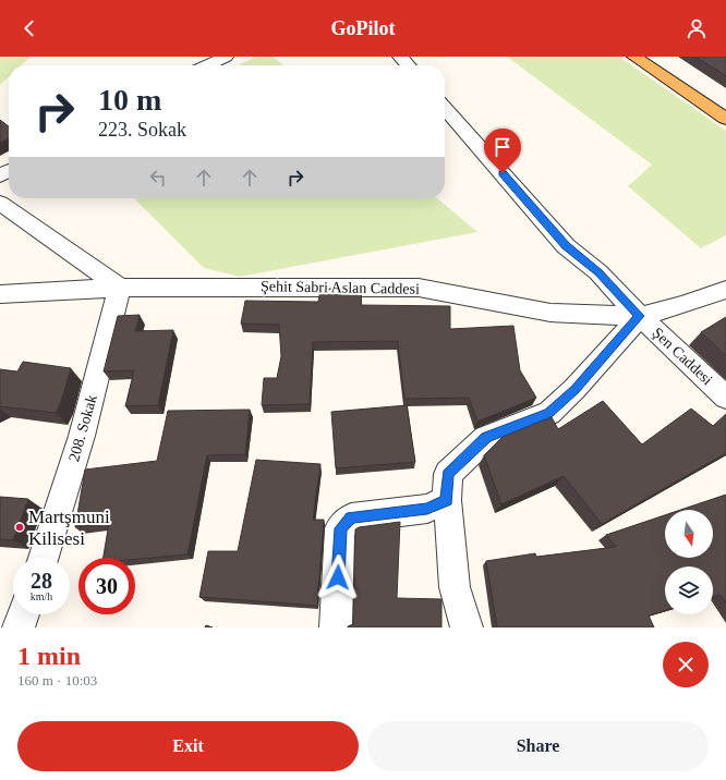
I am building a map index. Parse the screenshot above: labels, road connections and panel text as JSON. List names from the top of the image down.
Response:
{
  "streets": {
    "street": ["Şehit Sabri Aslan Caddesi", "Şen Caddesi", "208. Sokak"]
  },
  "crossings": [
    ["Şehit Sabri Aslan Caddesi", "Şen Caddesi"],
    ["Şehit Sabri Aslan Caddesi", "208. Sokak"]
  ],
  "places": ["Martşmuni Kilisesi"],
  "north": "bottom",
  "page": {
    "header": "GoPilot",
    "turn": ["10 m", "223. Sokak"],
    "speed": "28 km/h",
    "limit": "30",
    "heading": ["1 min", "160 m · 10:03"],
    "buttons": ["Exit", "Share"]
  }
}
